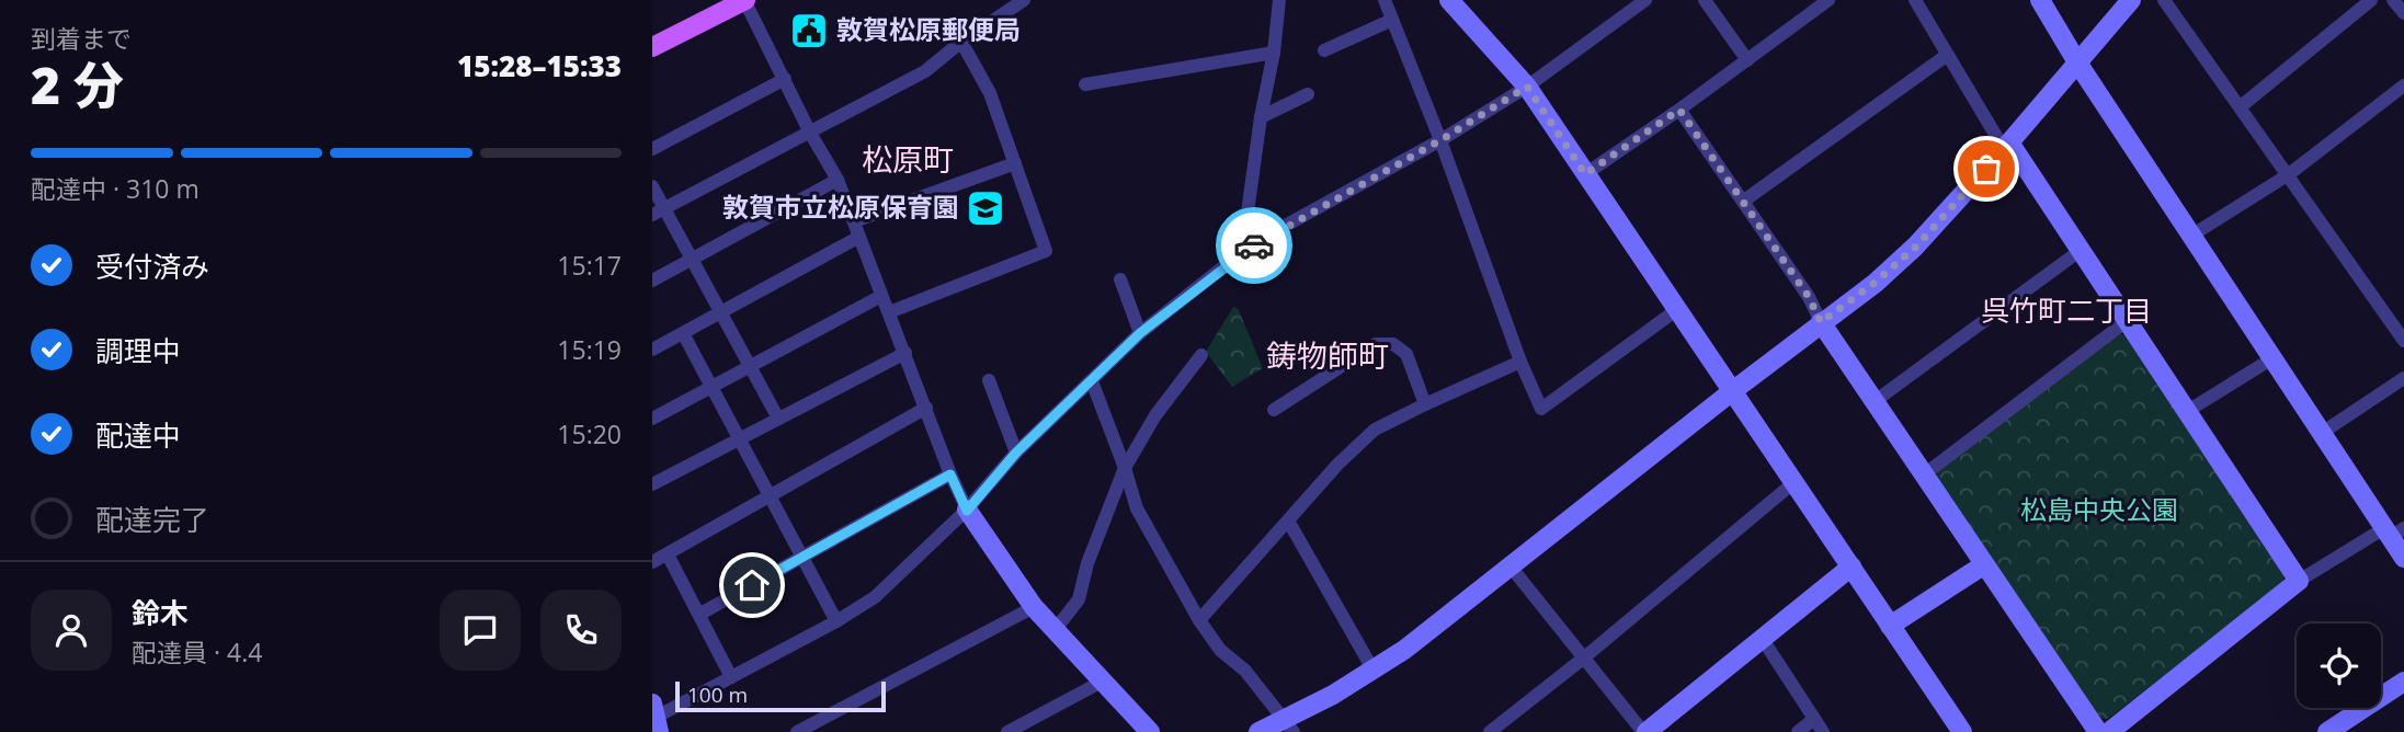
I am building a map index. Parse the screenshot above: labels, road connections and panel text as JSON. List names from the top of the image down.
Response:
{
  "districts": ["松原町", "呉竹町二丁目", "鋳物師町"],
  "parks": ["松島中央公園"],
  "places": {
    "public building": ["敦賀松原郵便局"],
    "school or university": ["敦賀市立松原保育園"]
  },
  "scale_bar": "100 m",
  "page": {
    "heading": ["2 分", "到着まで", "15:28–15:33"],
    "panel": ["鈴木", "配達員 · 4.4"],
    "bar": "配達中 · 310 m",
    "list": [
      ["受付済み", "15:17"],
      ["調理中", "15:19"],
      ["配達中", "15:20"],
      "配達完了"
    ],
    "scale": "100 m"
  }
}
